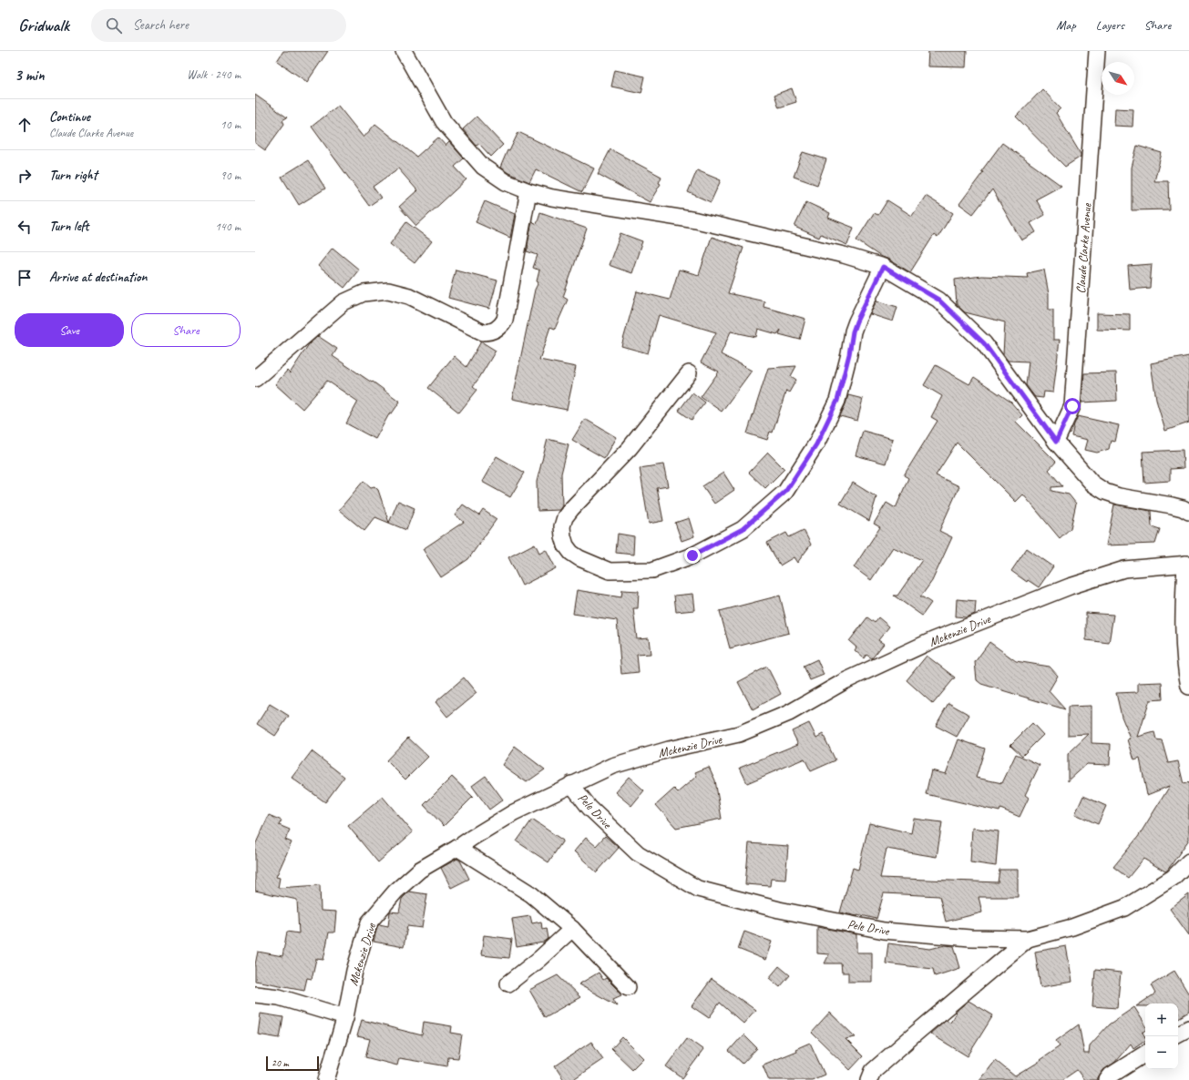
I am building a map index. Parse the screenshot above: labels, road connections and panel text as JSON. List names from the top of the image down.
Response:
{
  "streets": {
    "street": ["Claude Clarke Avenue", "Mckenzie Drive", "Pele Drive"]
  },
  "crossings": [
    ["Mckenzie Drive", "Pele Drive"]
  ],
  "scale_bar": "20 m",
  "north": "bottom right",
  "page": {
    "header": "Gridwalk",
    "search": "Search here",
    "nav": ["Map", "Layers", "Share"],
    "heading": ["3 min", "Walk · 240 m"],
    "list": [
      ["Continue", "Claude Clarke Avenue", "10 m"],
      ["Turn right", "90 m"],
      ["Turn left", "140 m"],
      "Arrive at destination"
    ],
    "buttons": ["Save", "Share"],
    "map_buttons": ["+", "−"],
    "scale": "20 m"
  }
}
